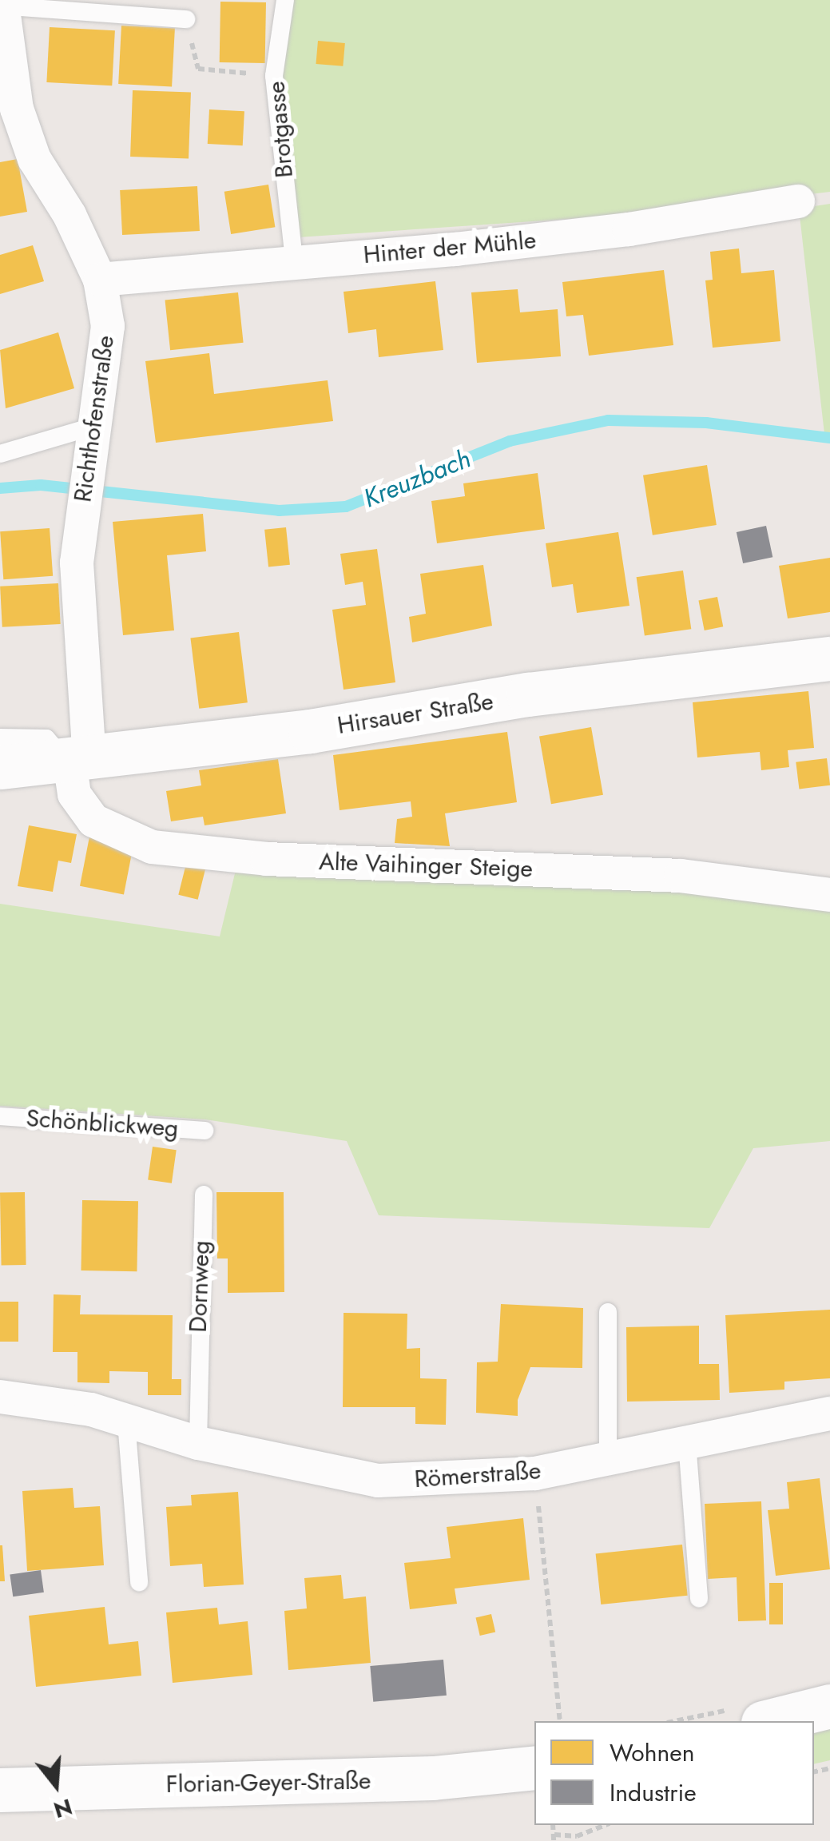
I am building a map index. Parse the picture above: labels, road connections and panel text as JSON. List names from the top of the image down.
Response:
{
  "streets": {
    "main road": ["Hirsauer Straße", "Florian-Geyer-Straße"],
    "street": [
      "Hinter der Mühle",
      "Richthofenstraße",
      "Alte Vaihinger Steige",
      "Römerstraße"
    ],
    "lane": ["Brotgasse", "Schönblickweg", "Dornweg"]
  },
  "crossings": [
    ["Brotgasse", "Hinter der Mühle"],
    ["Hinter der Mühle", "Richthofenstraße"],
    ["Richthofenstraße", "Hirsauer Straße"],
    ["Richthofenstraße", "Alte Vaihinger Steige"],
    ["Hirsauer Straße", "Alte Vaihinger Steige"],
    ["Dornweg", "Römerstraße"]
  ],
  "water": ["Kreuzbach"],
  "legend": ["Wohnen", "Industrie"],
  "north": "bottom"
}
